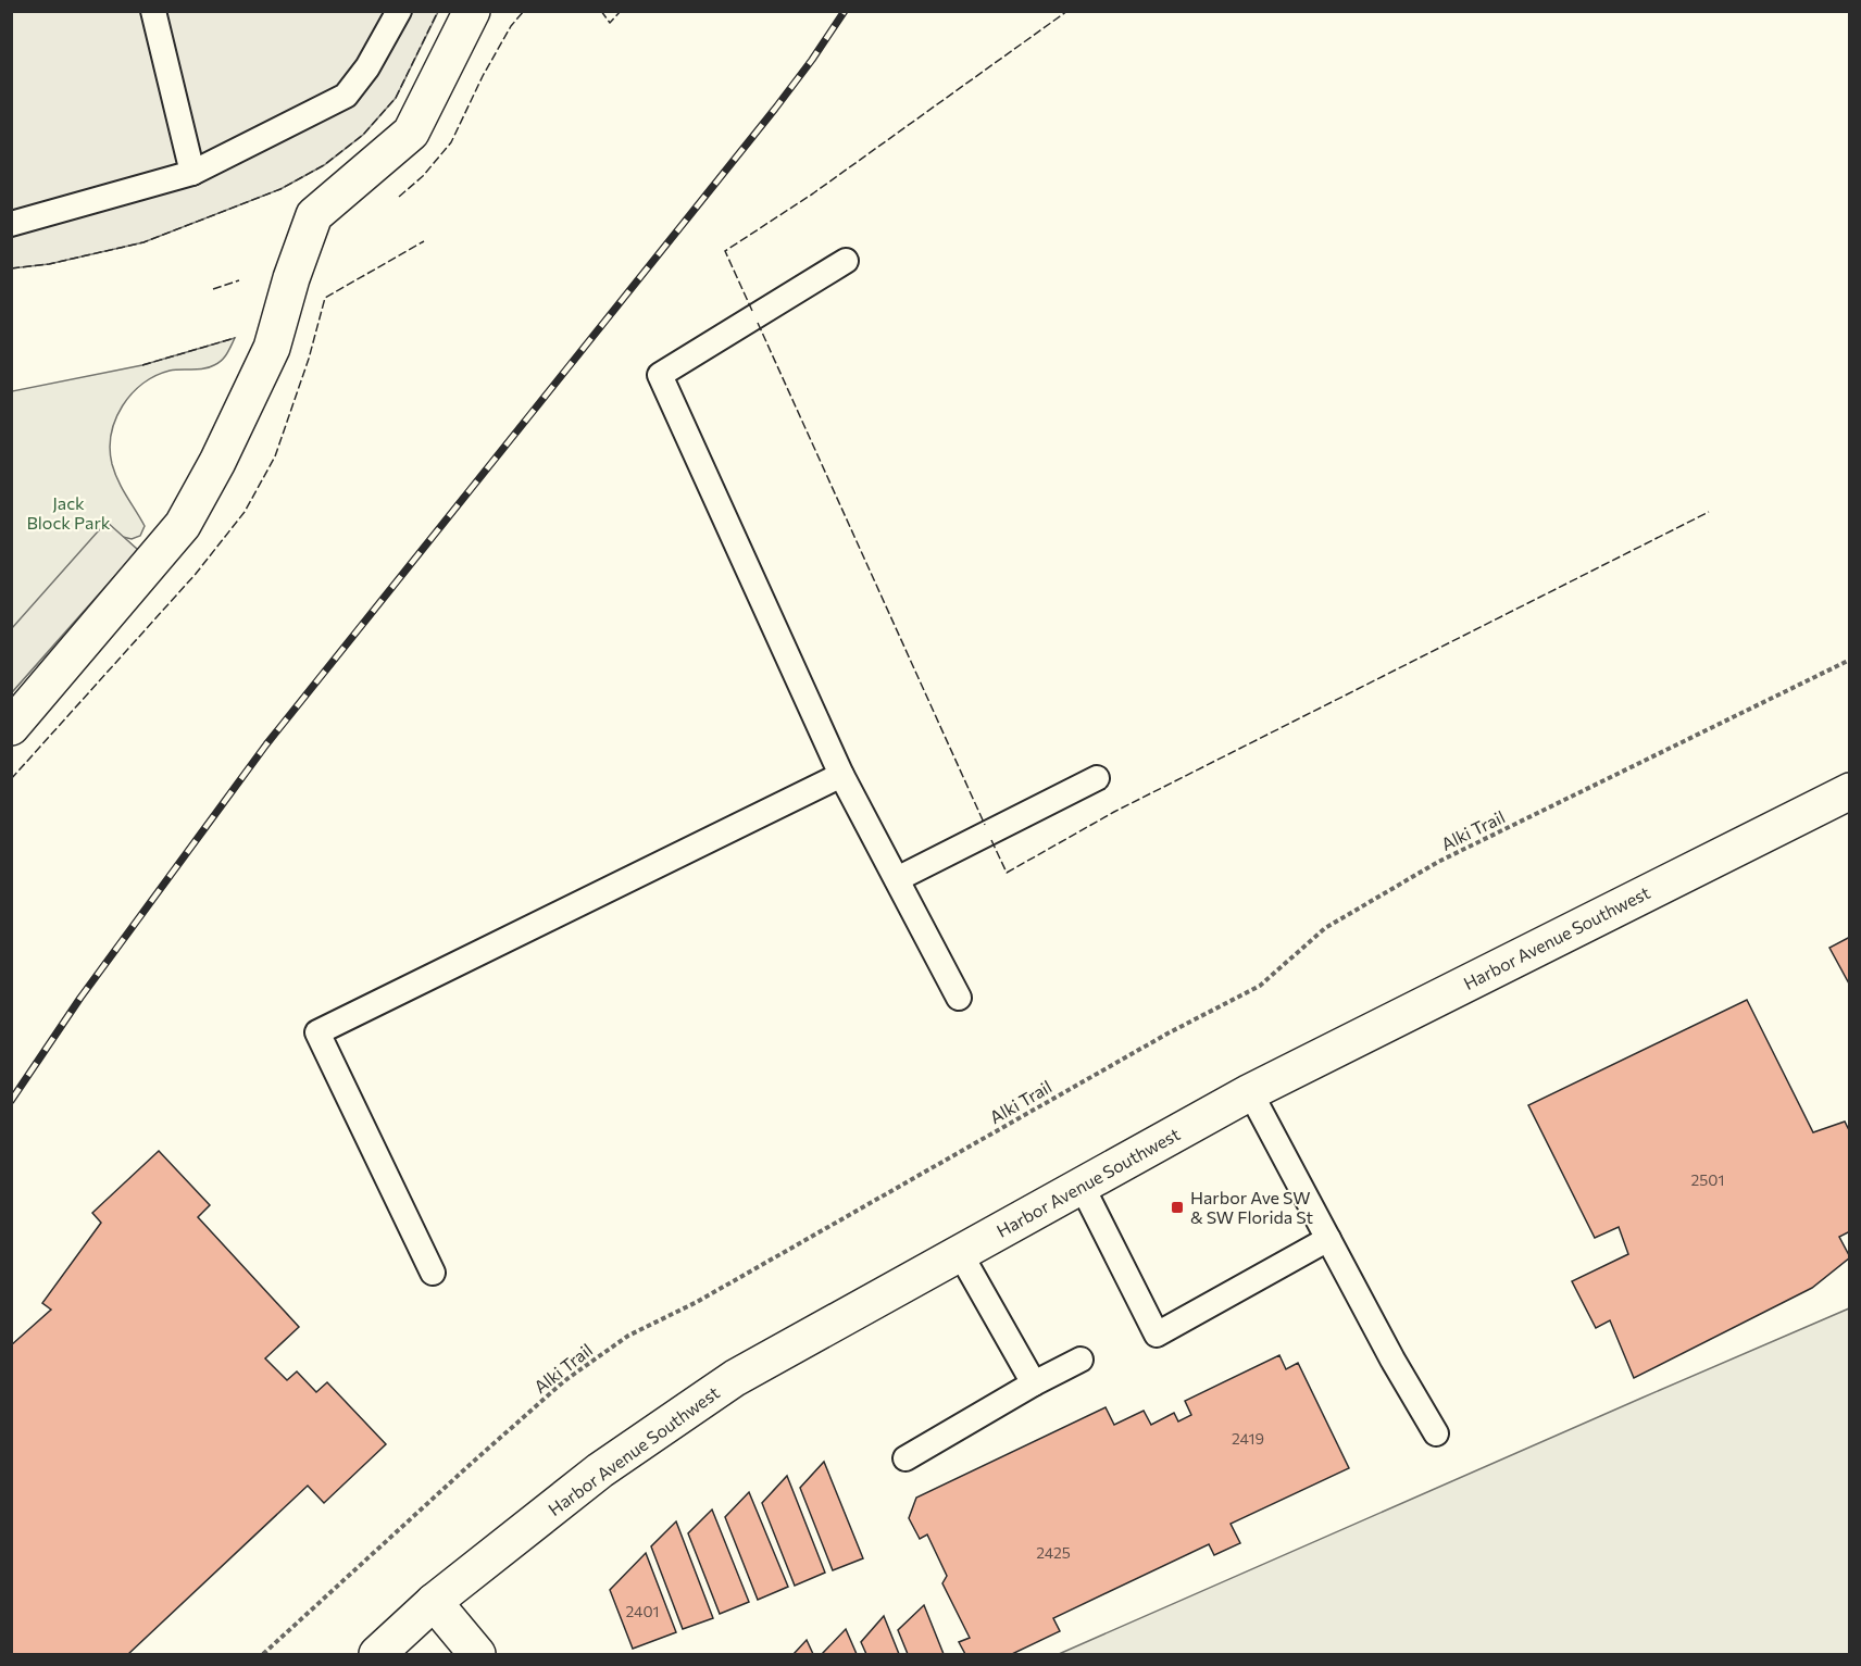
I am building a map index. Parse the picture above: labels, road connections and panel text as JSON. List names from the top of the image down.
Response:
{
  "streets": {
    "main road": ["Harbor Avenue Southwest"],
    "path": ["Alki Trail"]
  },
  "parks": ["Jack Block Park"],
  "places": {
    "transit": ["Harbor Ave SW & SW Florida St"]
  },
  "house_numbers": [
    "2501",
    "2419",
    "2425",
    "2401"
  ]
}
